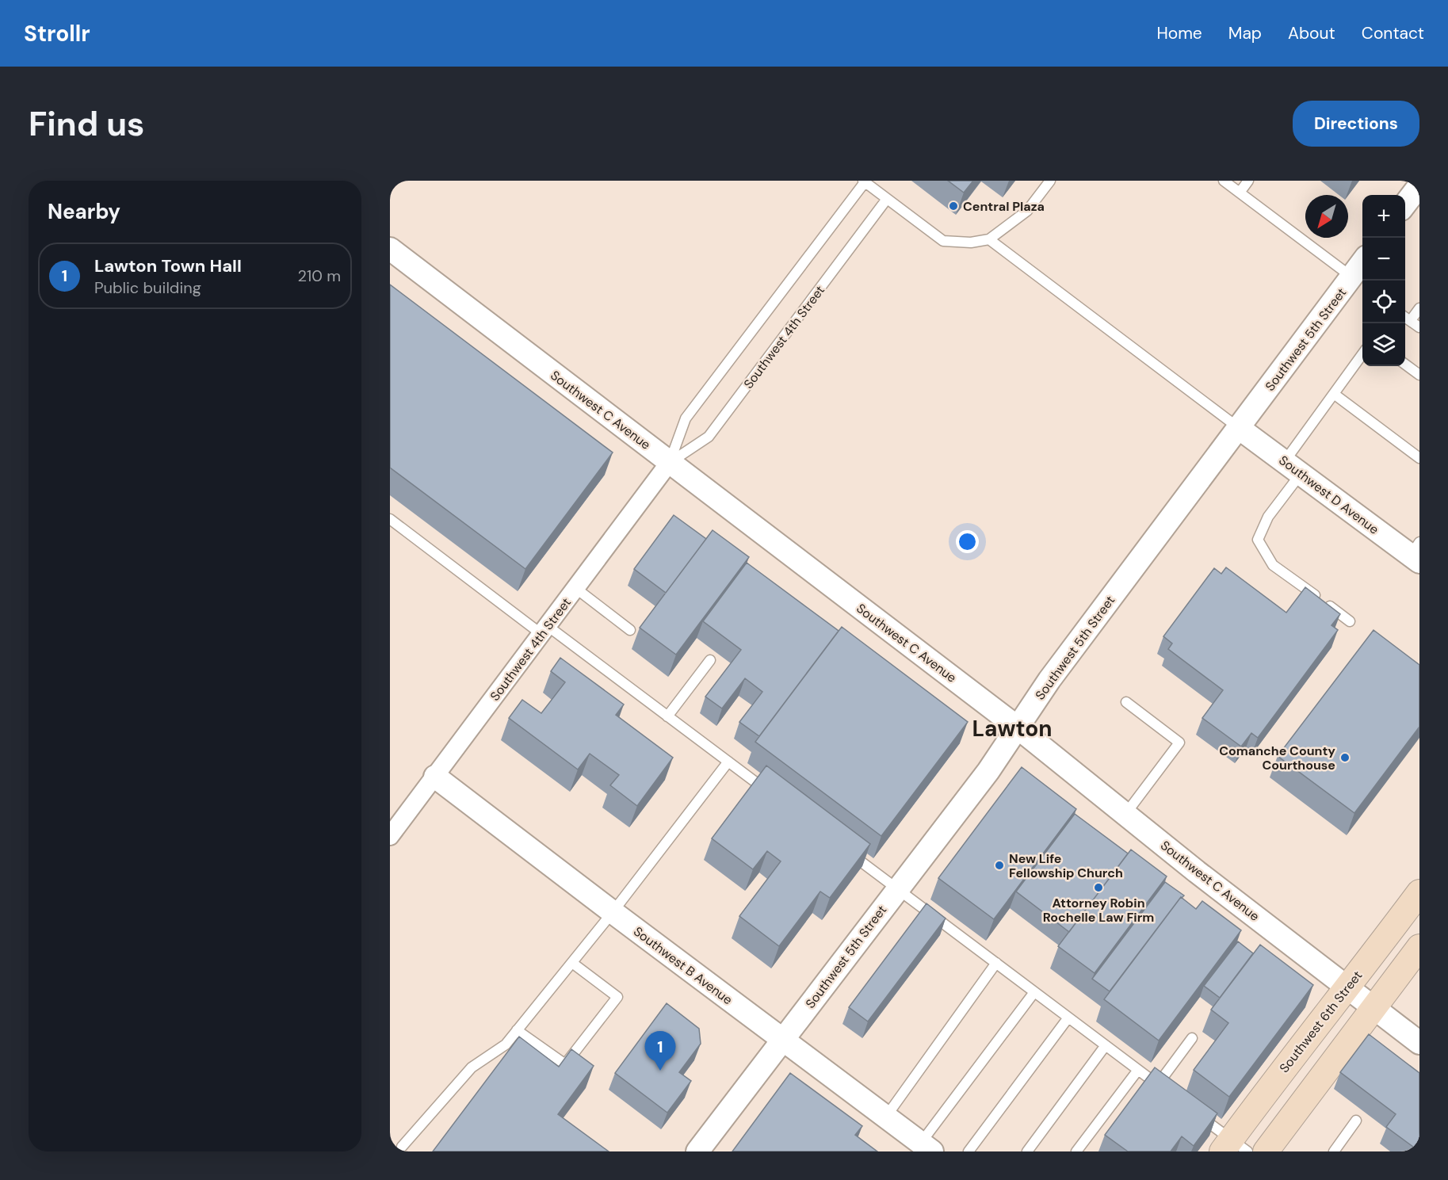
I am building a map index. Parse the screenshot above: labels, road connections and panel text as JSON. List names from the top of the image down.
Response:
{
  "streets": {
    "main road": ["Southwest 6th Street"],
    "street": [
      "Southwest 4th Street",
      "Southwest 5th Street",
      "Southwest C Avenue",
      "Southwest D Avenue",
      "Southwest B Avenue"
    ]
  },
  "crossings": [
    ["Southwest 4th Street", "Southwest C Avenue"],
    ["Southwest 4th Street", "Southwest B Avenue"],
    ["Southwest 5th Street", "Southwest C Avenue"],
    ["Southwest 5th Street", "Southwest D Avenue"],
    ["Southwest 5th Street", "Southwest B Avenue"],
    ["Southwest C Avenue", "Southwest 6th Street"]
  ],
  "districts": ["Lawton"],
  "places": [
    "Central Plaza",
    "Comanche County Courthouse",
    "New Life Fellowship Church",
    "Attorney Robin Rochelle Law Firm"
  ],
  "north": "bottom left",
  "page": {
    "header": "Strollr",
    "nav": [
      "Home",
      "Map",
      "About",
      "Contact"
    ],
    "buttons": "Directions",
    "title": "Find us",
    "heading": "Nearby",
    "map_buttons": ["+", "−"],
    "list": [
      {
        "mark": "1",
        "name": "Lawton Town Hall",
        "note": "Public building",
        "value": "210 m"
      }
    ],
    "pins": "1"
  }
}
